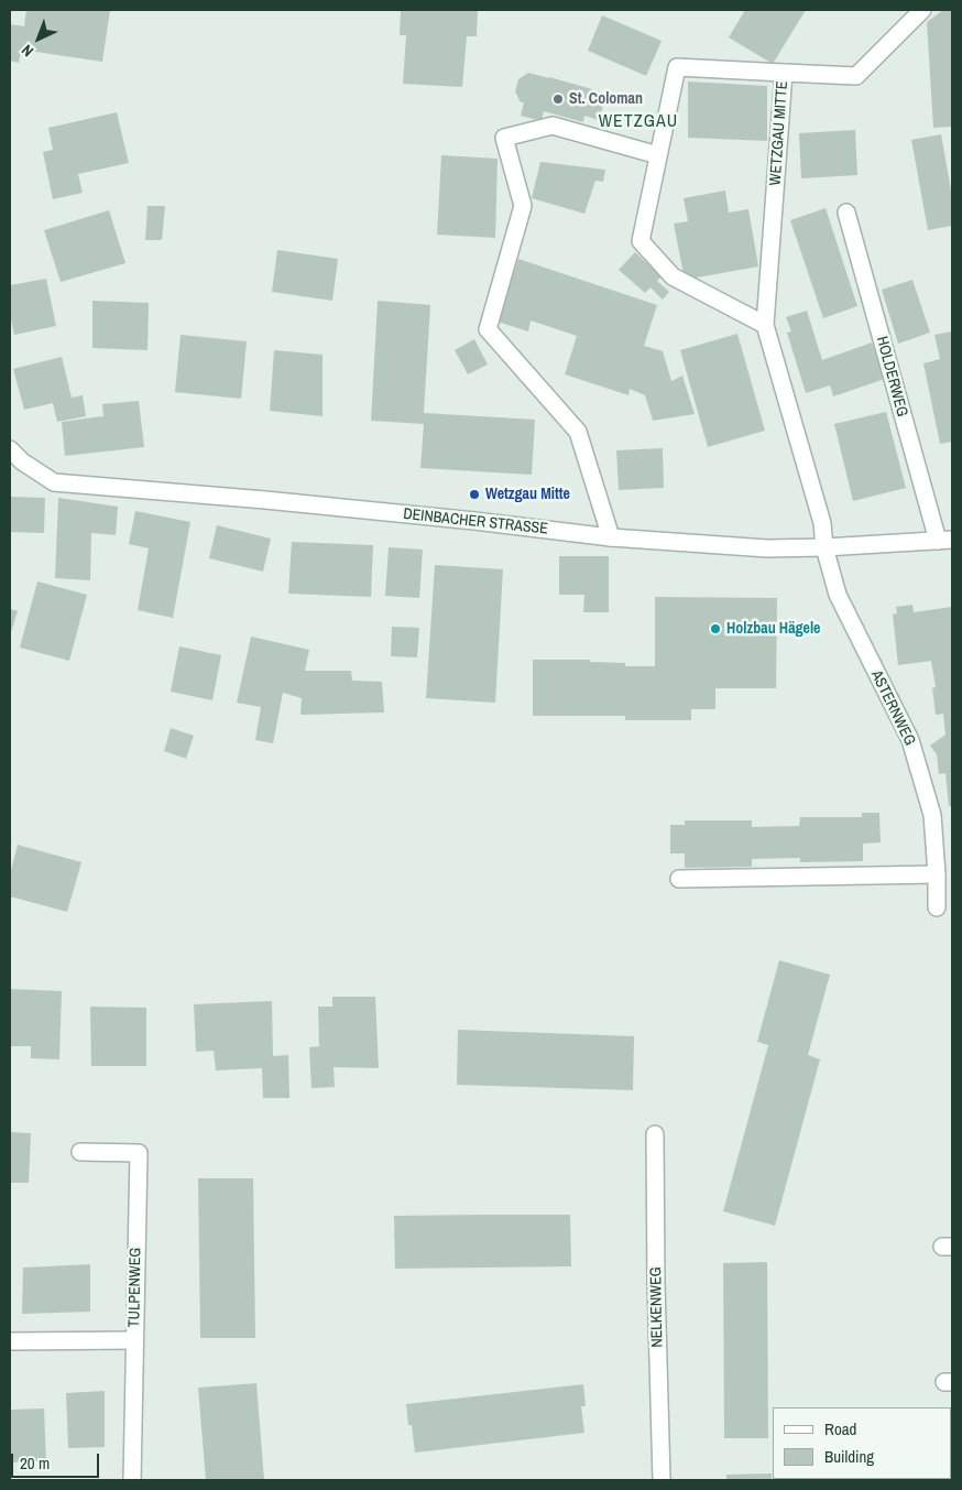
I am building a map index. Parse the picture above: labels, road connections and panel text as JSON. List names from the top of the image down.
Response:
{
  "streets": {
    "street": [
      "WETZGAU MITTE",
      "HOLDERWEG",
      "DEINBACHER STRASSE",
      "ASTERNWEG",
      "TULPENWEG",
      "NELKENWEG"
    ]
  },
  "crossings": [
    ["WETZGAU MITTE", "DEINBACHER STRASSE"],
    ["WETZGAU MITTE", "ASTERNWEG"],
    ["HOLDERWEG", "DEINBACHER STRASSE"],
    ["DEINBACHER STRASSE", "ASTERNWEG"]
  ],
  "districts": ["WETZGAU"],
  "places": ["St. Coloman", "Wetzgau Mitte", "Holzbau Hägele"],
  "legend": ["Road", "Building"],
  "scale_bar": "20 m",
  "north": "bottom left"
}
